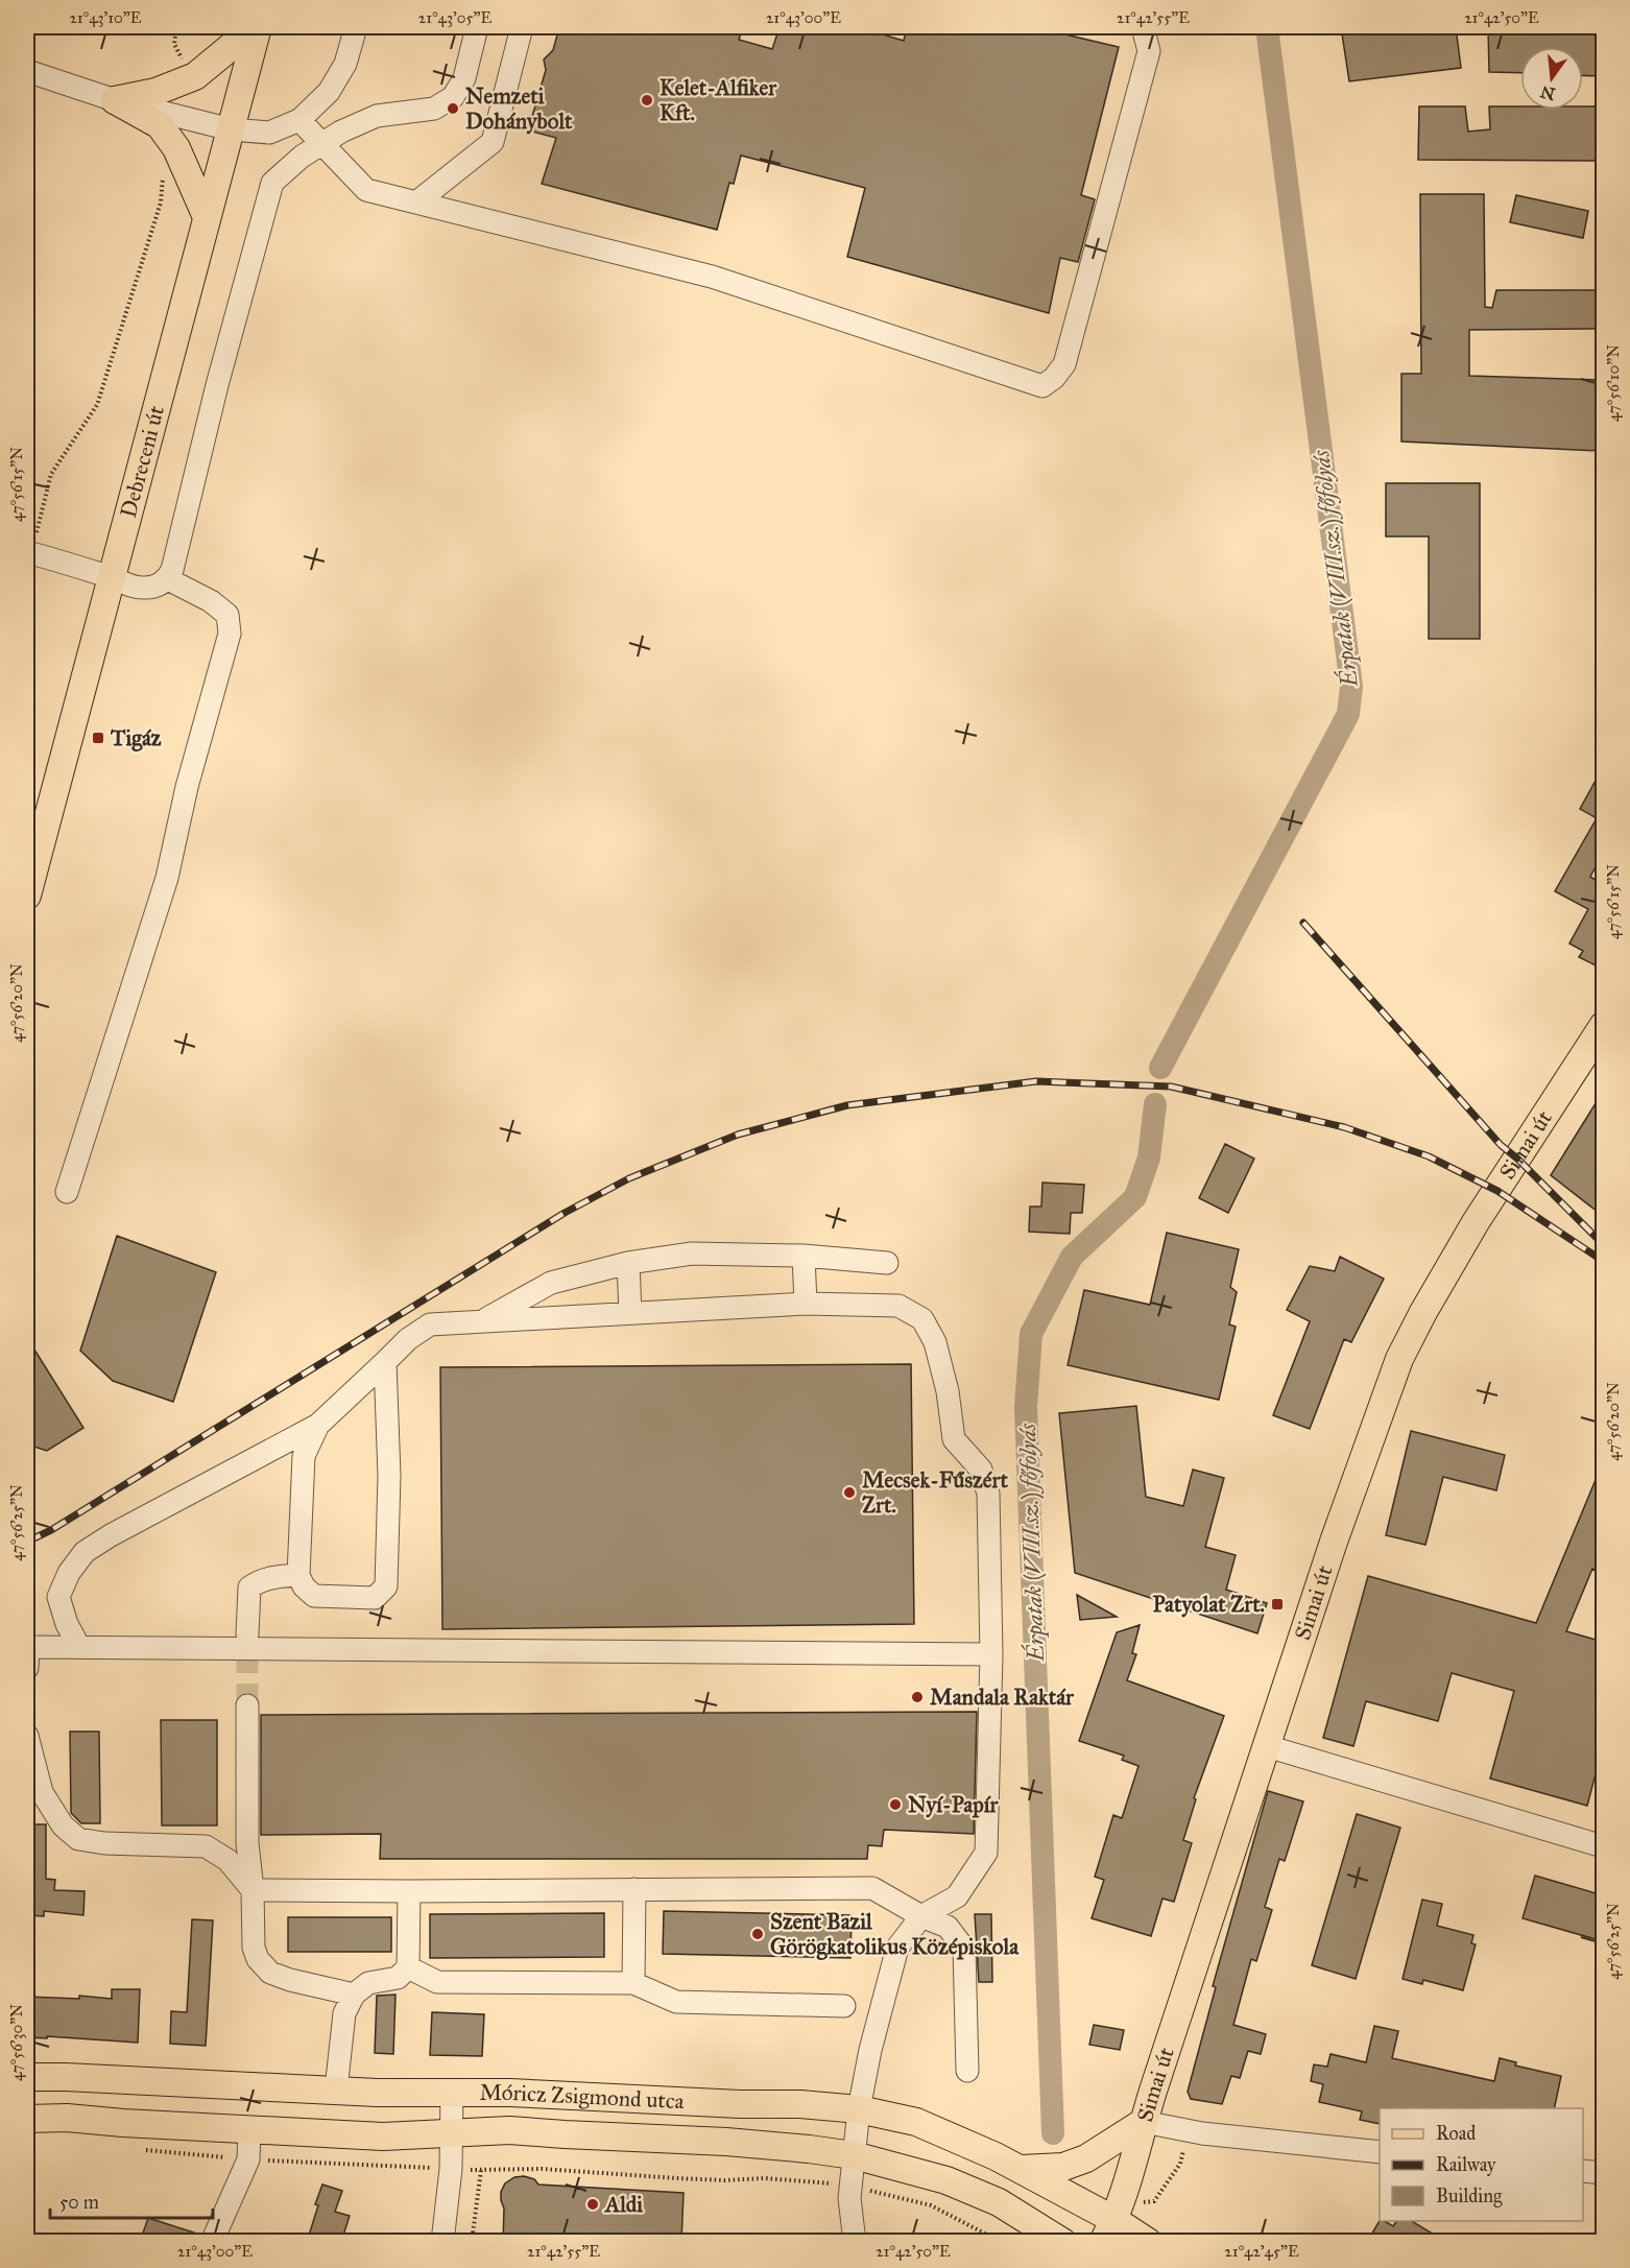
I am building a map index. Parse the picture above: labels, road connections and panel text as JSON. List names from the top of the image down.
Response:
{
  "streets": {
    "main road": ["Debreceni út", "Simai út", "Móricz Zsigmond utca"]
  },
  "crossings": [
    ["Simai út", "Móricz Zsigmond utca"]
  ],
  "water": ["Érpatak (VIII.sz.) főfolyás"],
  "places": {
    "other": [
      "Kelet-Alfiker Kft.",
      "Nemzeti Dohánybolt",
      "Mecsek-Fűszért Zrt.",
      "Mandala Raktár",
      "Nyí-Papír",
      "Szent Bazil Görögkatolikus Középiskola",
      "Aldi"
    ],
    "transit": ["Tigáz", "Patyolat Zrt."]
  },
  "legend": ["Road", "Railway", "Building"],
  "scale_bar": "50 m",
  "north": "bottom",
  "coordinates": [
    "21°43'10\"E",
    "21°43'05\"E",
    "21°43'00\"E",
    "21°42'55\"E",
    "21°42'50\"E",
    "47°56'10\"N",
    "47°56'15\"N",
    "47°56'20\"N",
    "47°56'25\"N",
    "47°56'30\"N",
    "21°42'45\"E"
  ]
}
